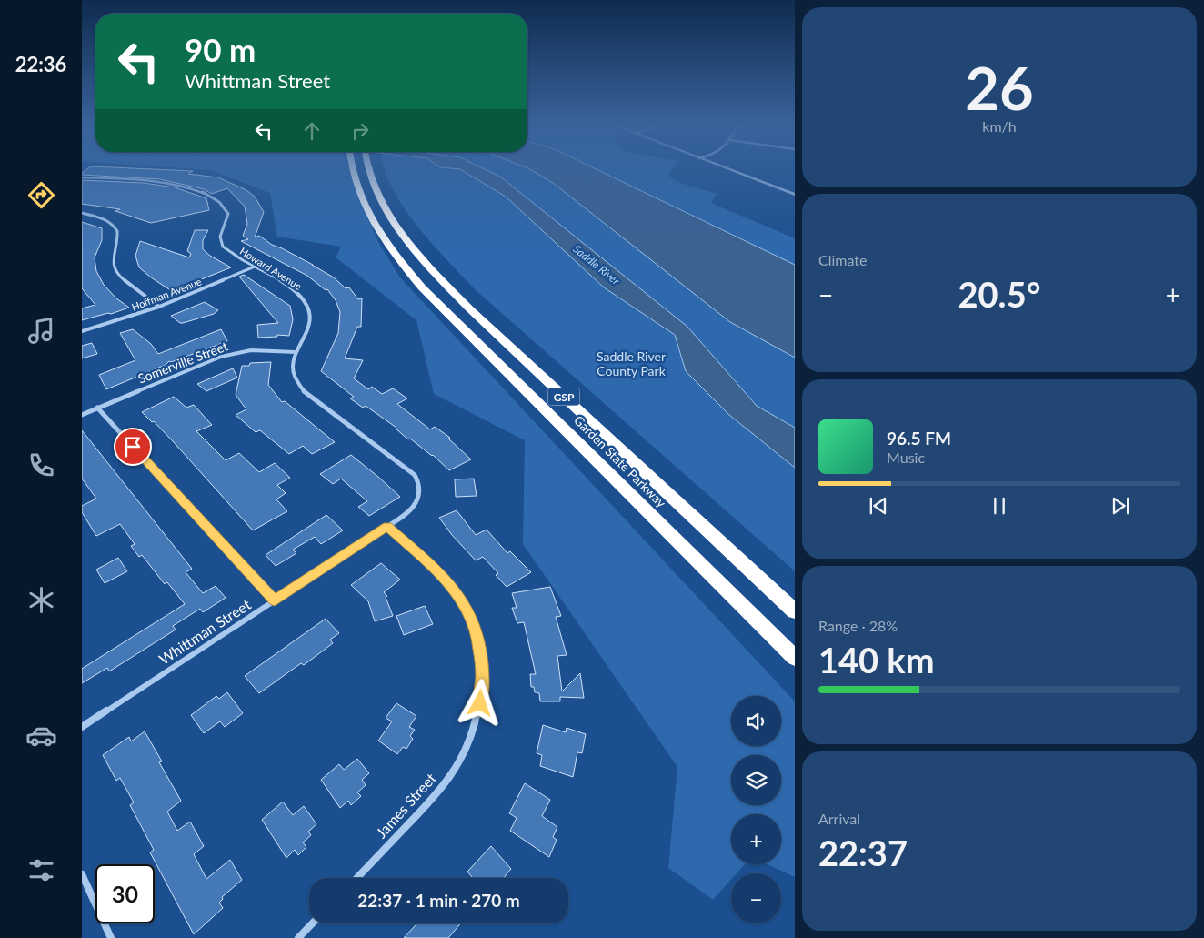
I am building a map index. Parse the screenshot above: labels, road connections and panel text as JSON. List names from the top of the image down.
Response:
{
  "streets": {
    "highway": ["GSP", "Garden State Parkway"],
    "street": [
      "Howard Avenue",
      "Hoffman Avenue",
      "Somerville Street",
      "Whittman Street",
      "James Street"
    ]
  },
  "crossings": [
    ["Howard Avenue", "Hoffman Avenue"],
    ["Howard Avenue", "Somerville Street"],
    ["Howard Avenue", "Whittman Street"],
    ["Howard Avenue", "James Street"],
    ["Whittman Street", "James Street"]
  ],
  "water": ["Saddle River"],
  "parks": ["Saddle River County Park"],
  "page": {
    "tabs": "22:36",
    "tile": [
      ["26", "km/h"],
      "Climate",
      ["Range · 28%", "140 km"],
      ["Arrival", "22:37"]
    ],
    "turn": ["90 m", "Whittman Street"],
    "heat": ["−", "20.5°", "+"],
    "song": ["96.5 FM", "Music"],
    "map_buttons": ["+", "−"],
    "limit": "30",
    "trip": "22:37 · 1 min · 270 m"
  }
}
